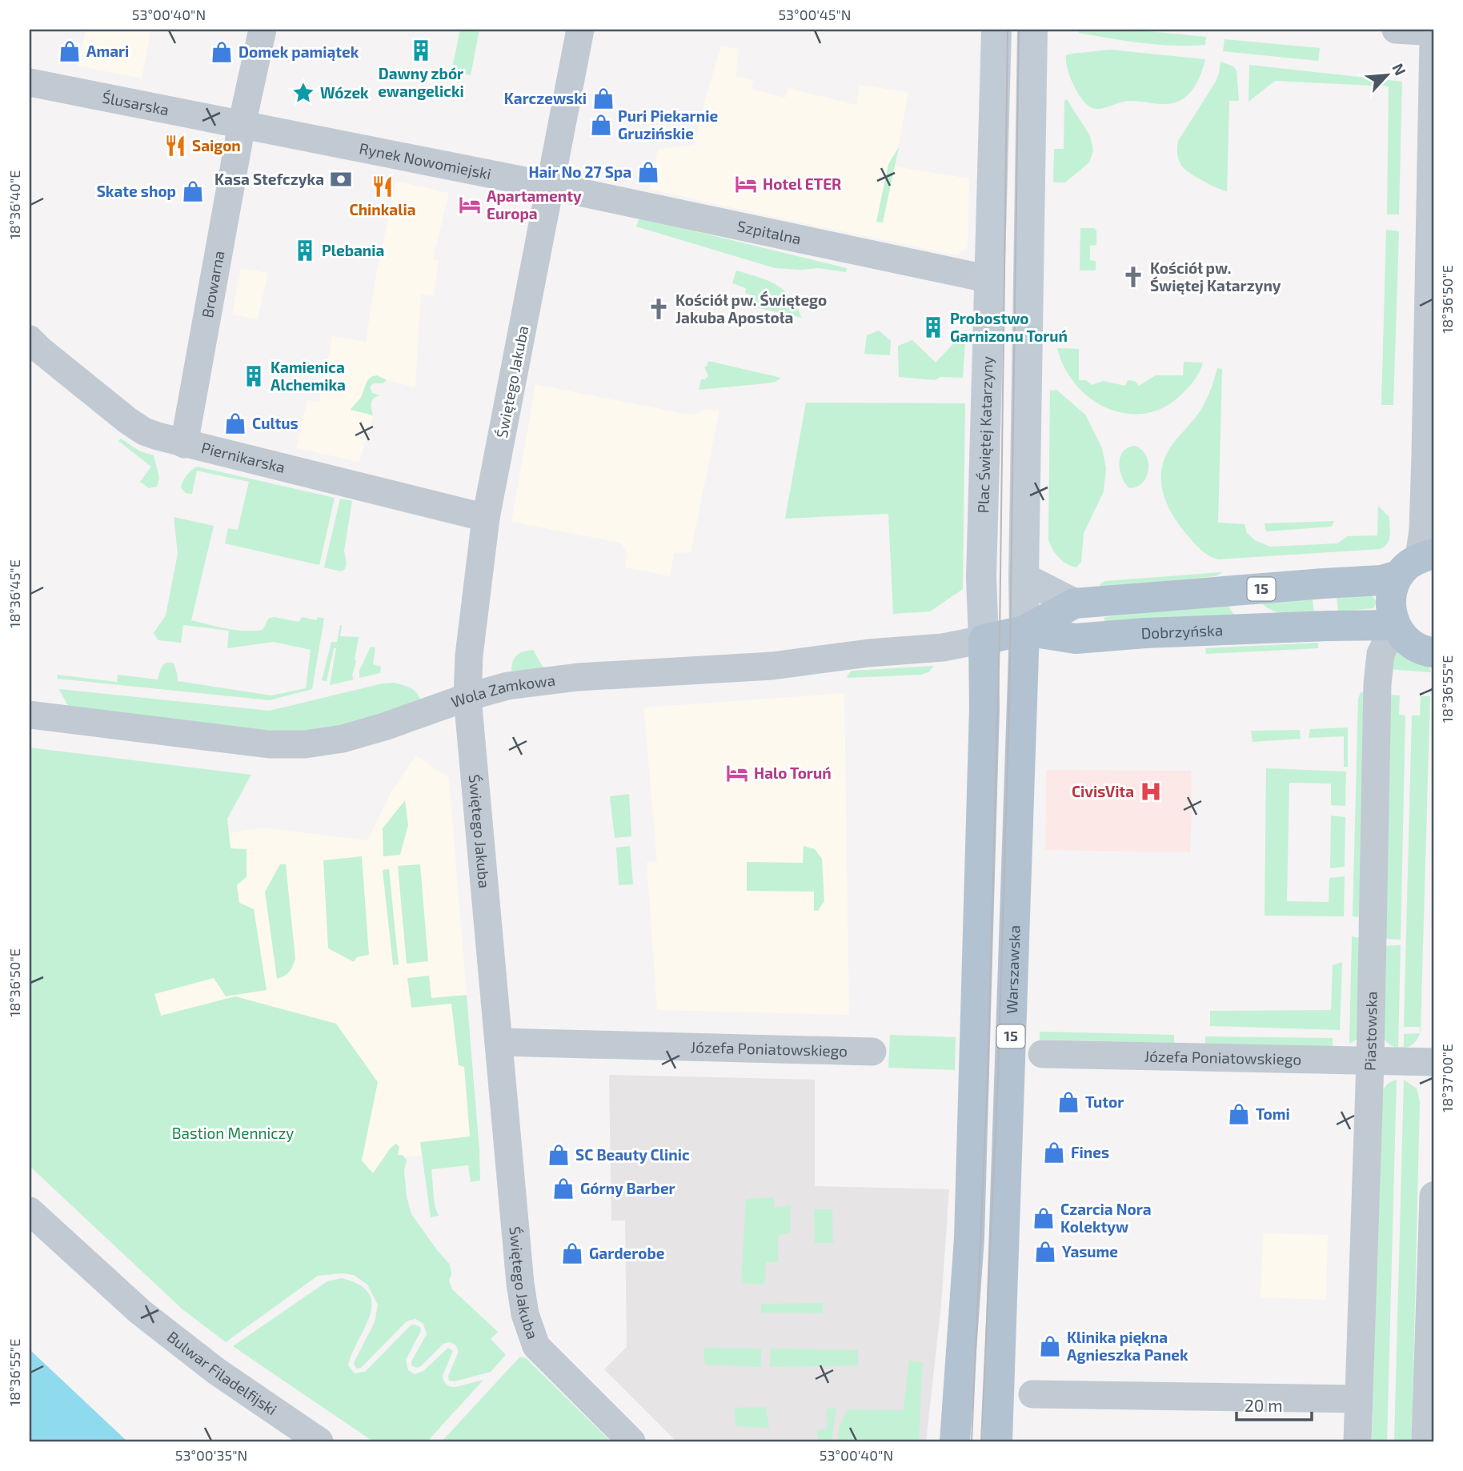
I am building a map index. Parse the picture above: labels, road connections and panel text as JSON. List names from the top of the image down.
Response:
{
  "streets": {
    "main road": ["15", "Dobrzyńska", "Warszawska"],
    "street": [
      "Ślusarska",
      "Rynek Nowomiejski",
      "Szpitalna",
      "Browarna",
      "Świętego Jakuba",
      "Plac Świętej Katarzyny",
      "Piernikarska",
      "Wola Zamkowa",
      "Piastowska",
      "Józefa Poniatowskiego",
      "Bulwar Filadelfijski"
    ]
  },
  "crossings": [
    ["Ślusarska", "Rynek Nowomiejski"],
    ["Ślusarska", "Browarna"],
    ["Rynek Nowomiejski", "Szpitalna"],
    ["Rynek Nowomiejski", "Browarna"],
    ["Rynek Nowomiejski", "Świętego Jakuba"],
    ["Szpitalna", "Świętego Jakuba"],
    ["Szpitalna", "Plac Świętej Katarzyny"],
    ["Browarna", "Piernikarska"],
    ["Świętego Jakuba", "Piernikarska"],
    ["Świętego Jakuba", "Wola Zamkowa"],
    ["Świętego Jakuba", "Józefa Poniatowskiego"],
    ["Plac Świętej Katarzyny", "15"],
    ["Plac Świętej Katarzyny", "Wola Zamkowa"],
    ["15", "Dobrzyńska"],
    ["15", "Wola Zamkowa"],
    ["15", "Warszawska"],
    ["Dobrzyńska", "Warszawska"],
    ["Dobrzyńska", "Piastowska"],
    ["Piastowska", "Józefa Poniatowskiego"]
  ],
  "parks": ["Bastion Menniczy"],
  "places": {
    "building": [
      "Dawny zbór ewangelicki",
      "Plebania",
      "Probostwo Garnizonu Toruń",
      "Kamienica Alchemika"
    ],
    "shop": [
      "Amari",
      "Domek pamiątek",
      "Karczewski",
      "Puri Piekarnie Gruzińskie",
      "Hair No 27 Spa",
      "Skate shop",
      "Cultus",
      "Tutor",
      "Tomi",
      "Fines",
      "SC Beauty Clinic",
      "Górny Barber",
      "Czarcia Nora Kolektyw",
      "Yasume",
      "Garderobe",
      "Klinika piękna Agnieszka Panek"
    ],
    "place": ["Wózek"],
    "restaurant": ["Saigon", "Chinkalia"],
    "bank": ["Kasa Stefczyka"],
    "hotel": ["Hotel ETER", "Apartamenty Europa", "Halo Toruń"],
    "church": ["Kościół pw. Świętej Katarzyny", "Kościół pw. Świętego Jakuba Apostoła"],
    "hospital": ["CivisVita"]
  },
  "scale_bar": "20 m",
  "north": "top right",
  "coordinates": [
    "53°00'40\"N",
    "53°00'45\"N",
    "18°36'40\"E",
    "18°36'50\"E",
    "18°36'45\"E",
    "18°36'55\"E",
    "18°37'00\"E",
    "53°00'35\"N"
  ]
}
